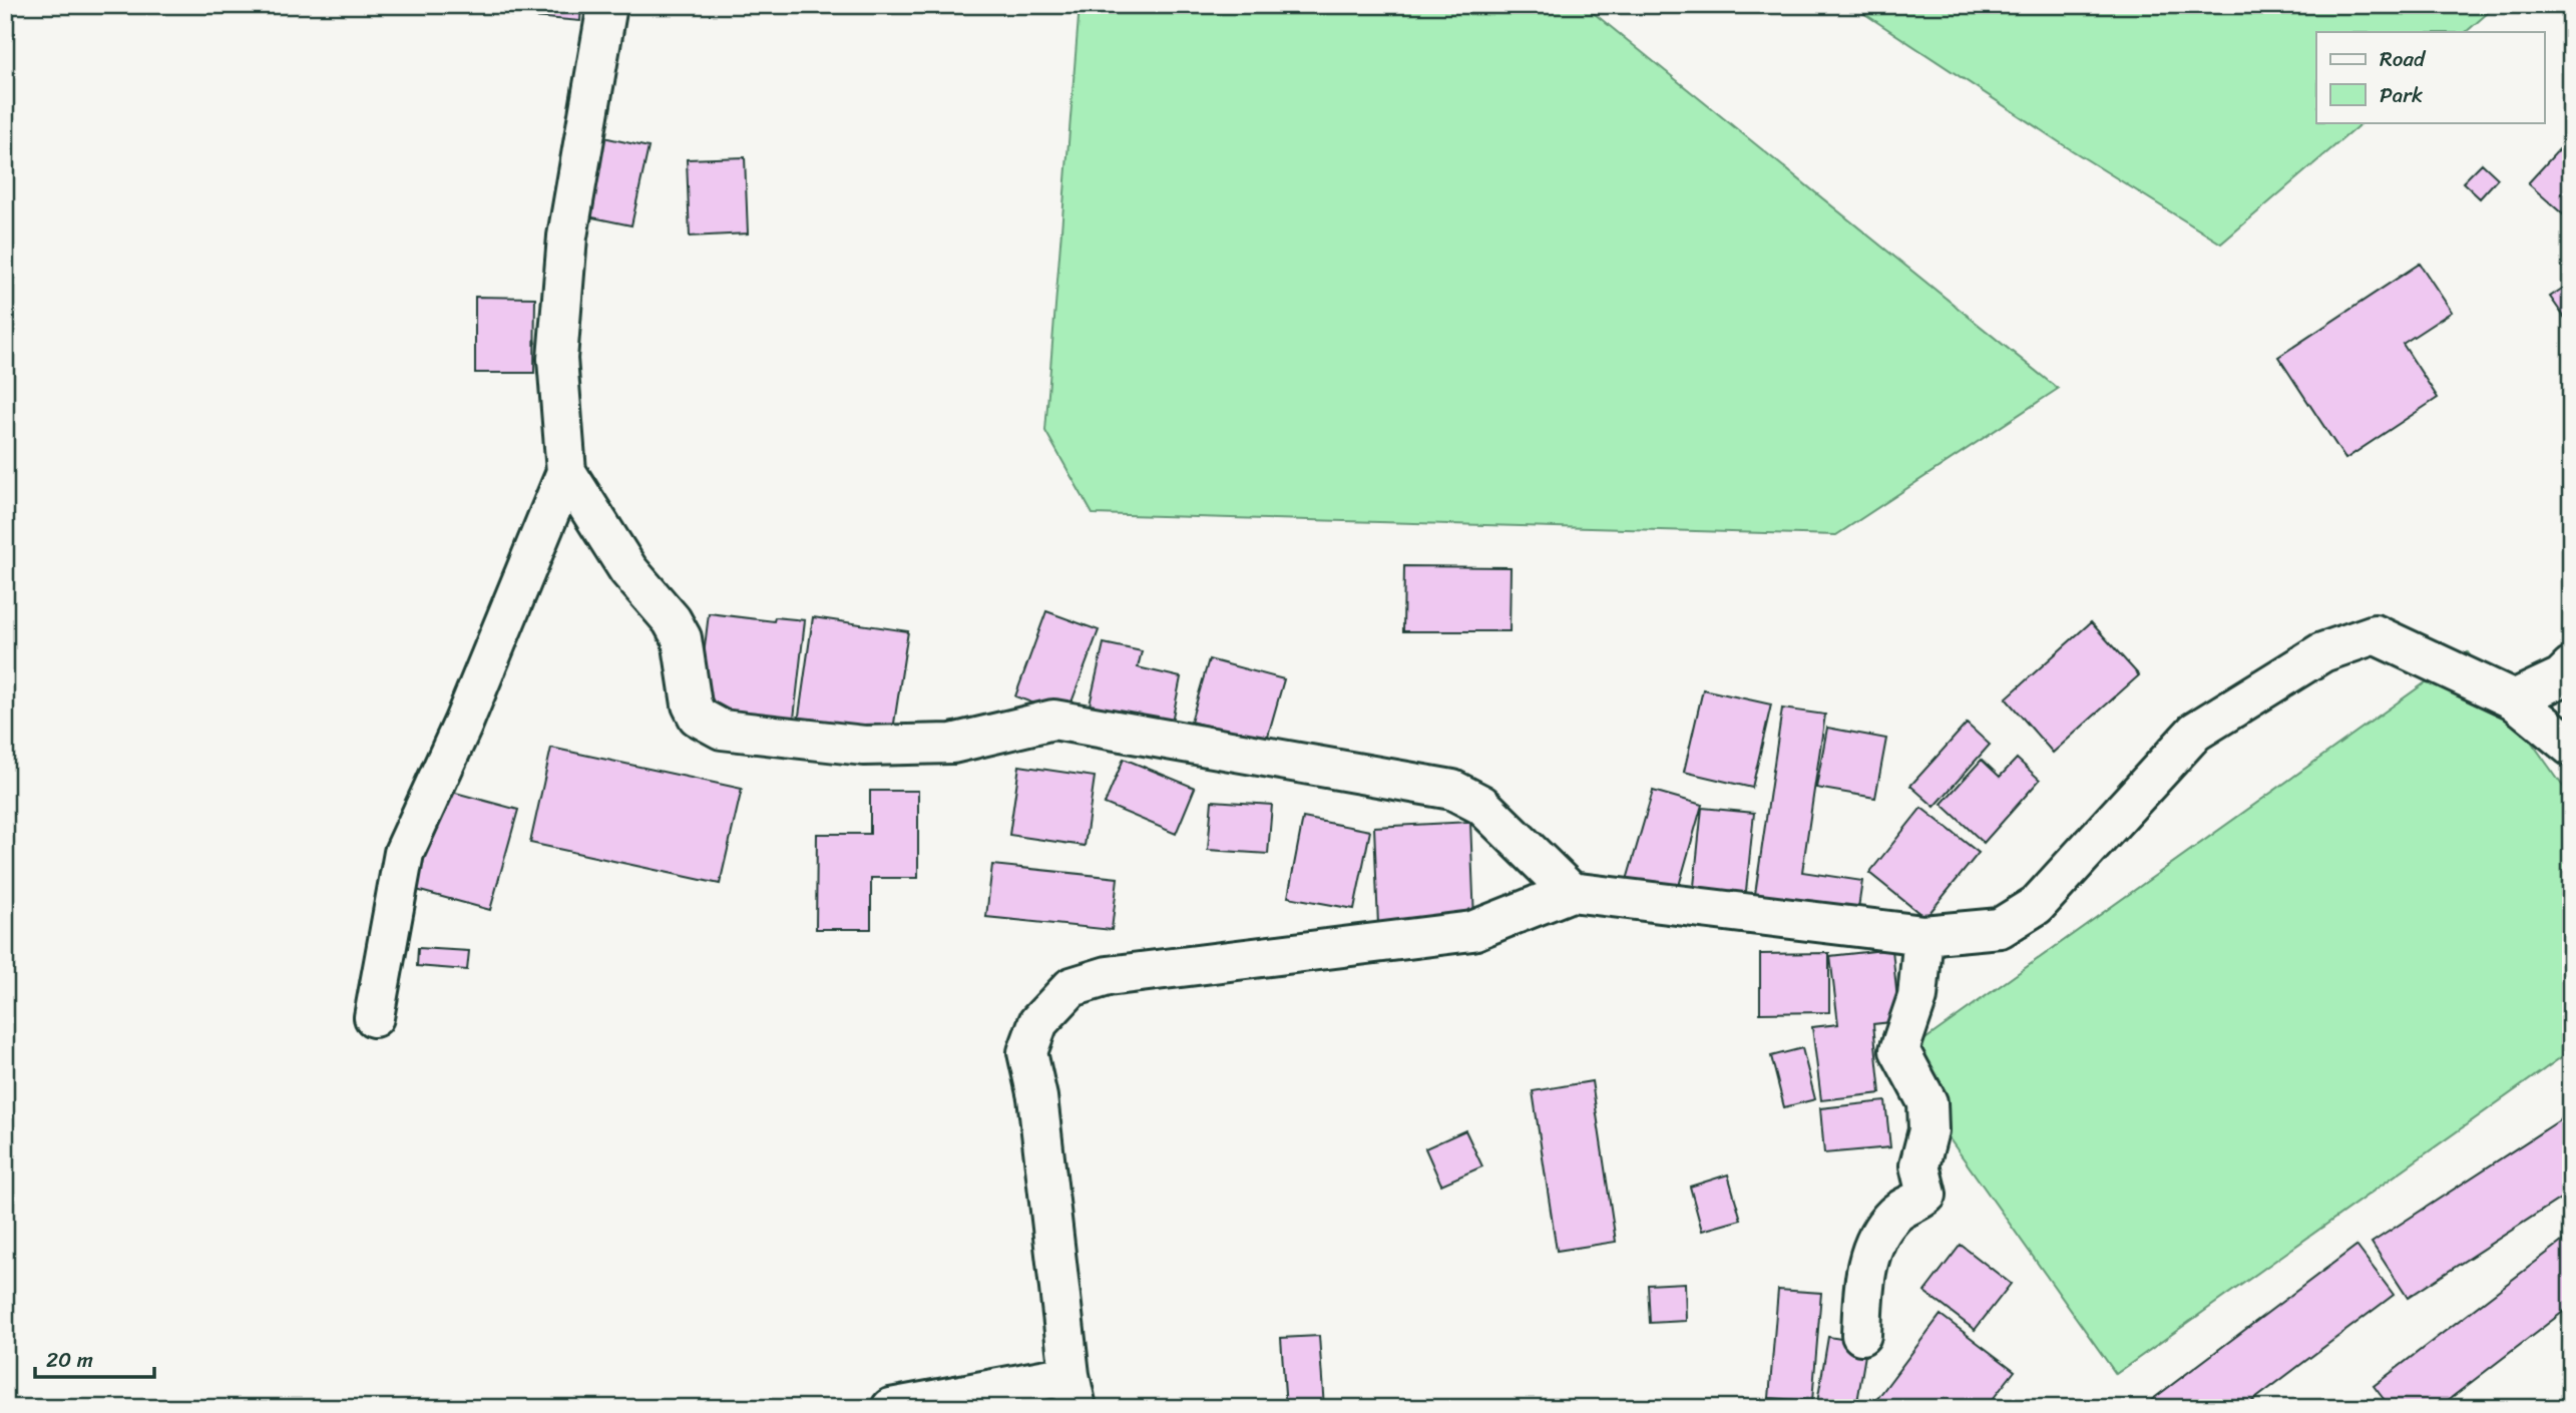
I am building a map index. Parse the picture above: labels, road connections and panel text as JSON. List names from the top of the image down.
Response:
{
  "legend": ["Road", "Park"],
  "scale_bar": "20 m"
}
